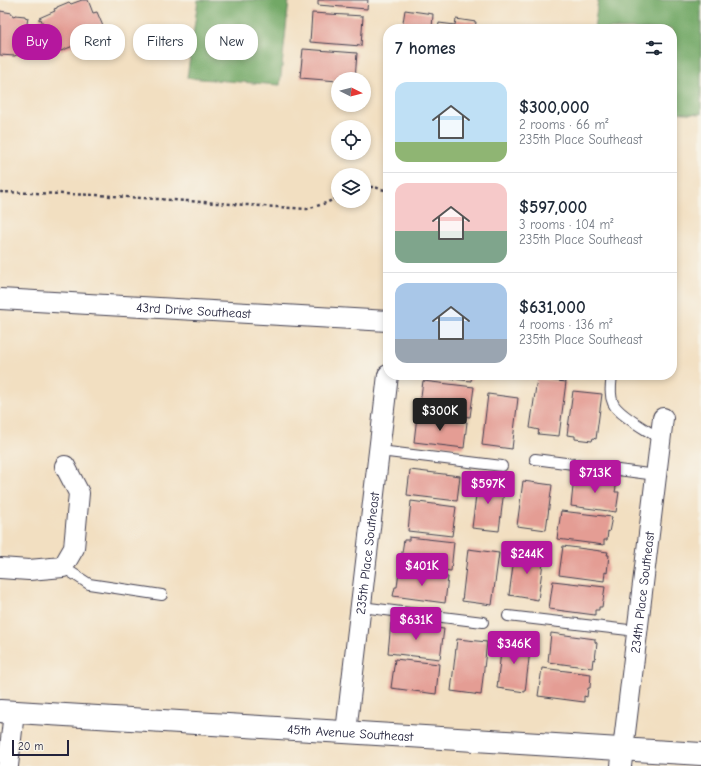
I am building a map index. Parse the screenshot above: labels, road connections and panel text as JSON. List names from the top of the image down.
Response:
{
  "streets": {
    "street": [
      "43rd Drive Southeast",
      "235th Place Southeast",
      "234th Place Southeast",
      "45th Avenue Southeast"
    ]
  },
  "crossings": [
    ["235th Place Southeast", "45th Avenue Southeast"],
    ["234th Place Southeast", "45th Avenue Southeast"]
  ],
  "scale_bar": "20 m",
  "north": "right",
  "page": {
    "chip": [
      "Buy",
      "Rent",
      "Filters",
      "New"
    ],
    "heading": "7 homes",
    "list": [
      {
        "name": "$300,000",
        "note": "2 rooms · 66 m² · 235th Place Southeast"
      },
      {
        "name": "$597,000",
        "note": "3 rooms · 104 m² · 235th Place Southeast"
      },
      {
        "name": "$631,000",
        "note": "4 rooms · 136 m² · 235th Place Southeast"
      }
    ],
    "price": [
      "$300K",
      "$713K",
      "$597K",
      "$244K",
      "$401K",
      "$631K",
      "$346K"
    ],
    "scale": "20 m"
  }
}
